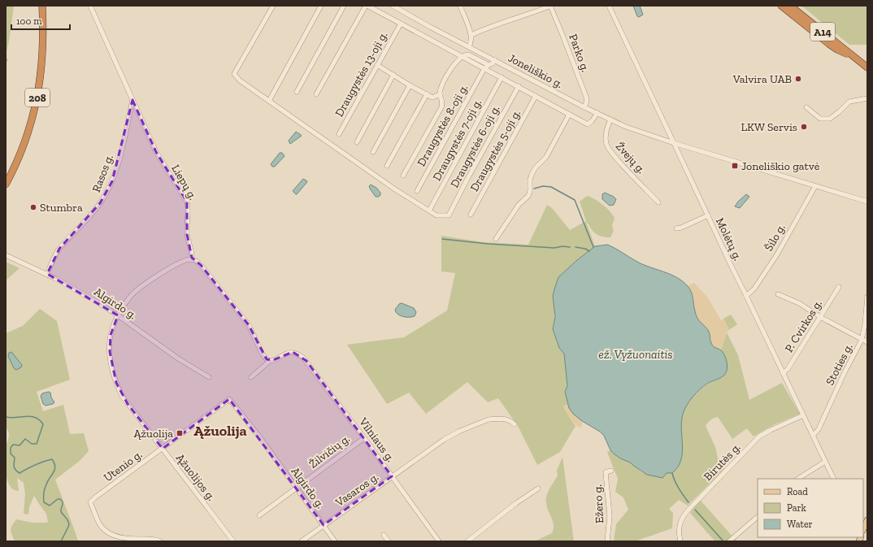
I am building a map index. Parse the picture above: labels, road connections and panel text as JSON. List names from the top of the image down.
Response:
{
  "streets": {
    "highway": ["A14", "208"],
    "street": [
      "Parko g.",
      "Joneliškio g.",
      "Draugystės 13-oji g.",
      "Draugystės 8-oji g.",
      "Draugystės 7-oji g.",
      "Draugystės 6-oji g.",
      "Draugystės 5-oji g.",
      "Žvejų g.",
      "Rasos g.",
      "Liepų g.",
      "Šilo g.",
      "Molėtų g.",
      "Algirdo g.",
      "P. Cvirkos g.",
      "Stoties g.",
      "Vilniaus g.",
      "Žilvičių g.",
      "Birutės g.",
      "Utenio g.",
      "Ąžuolijos g.",
      "Vasaros g.",
      "Ežero g."
    ]
  },
  "crossings": [
    ["Parko g.", "Joneliškio g."],
    ["Joneliškio g.", "Žvejų g."],
    ["Joneliškio g.", "Šilo g."],
    ["Joneliškio g.", "Molėtų g."],
    ["Draugystės 7-oji g.", "Draugystės 6-oji g."],
    ["Rasos g.", "Liepų g."],
    ["Rasos g.", "Algirdo g."],
    ["Liepų g.", "Ąžuolijos g."],
    ["Šilo g.", "Molėtų g."],
    ["Molėtų g.", "P. Cvirkos g."],
    ["Molėtų g.", "Stoties g."],
    ["Molėtų g.", "Birutės g."],
    ["Algirdo g.", "Žilvičių g."],
    ["Algirdo g.", "Utenio g."],
    ["Algirdo g.", "Ąžuolijos g."],
    ["Algirdo g.", "Vasaros g."],
    ["Vilniaus g.", "Žilvičių g."],
    ["Vilniaus g.", "Vasaros g."],
    ["Utenio g.", "Ąžuolijos g."]
  ],
  "districts": ["Ąžuolija"],
  "water": ["ež. Vyžuonaitis"],
  "places": {
    "other": ["Valvira UAB", "LKW Servis", "Stumbra"],
    "transit": ["Joneliškio gatvė", "Ąžuolija"]
  },
  "legend": ["Road", "Park", "Water"],
  "scale_bar": "100 m"
}
